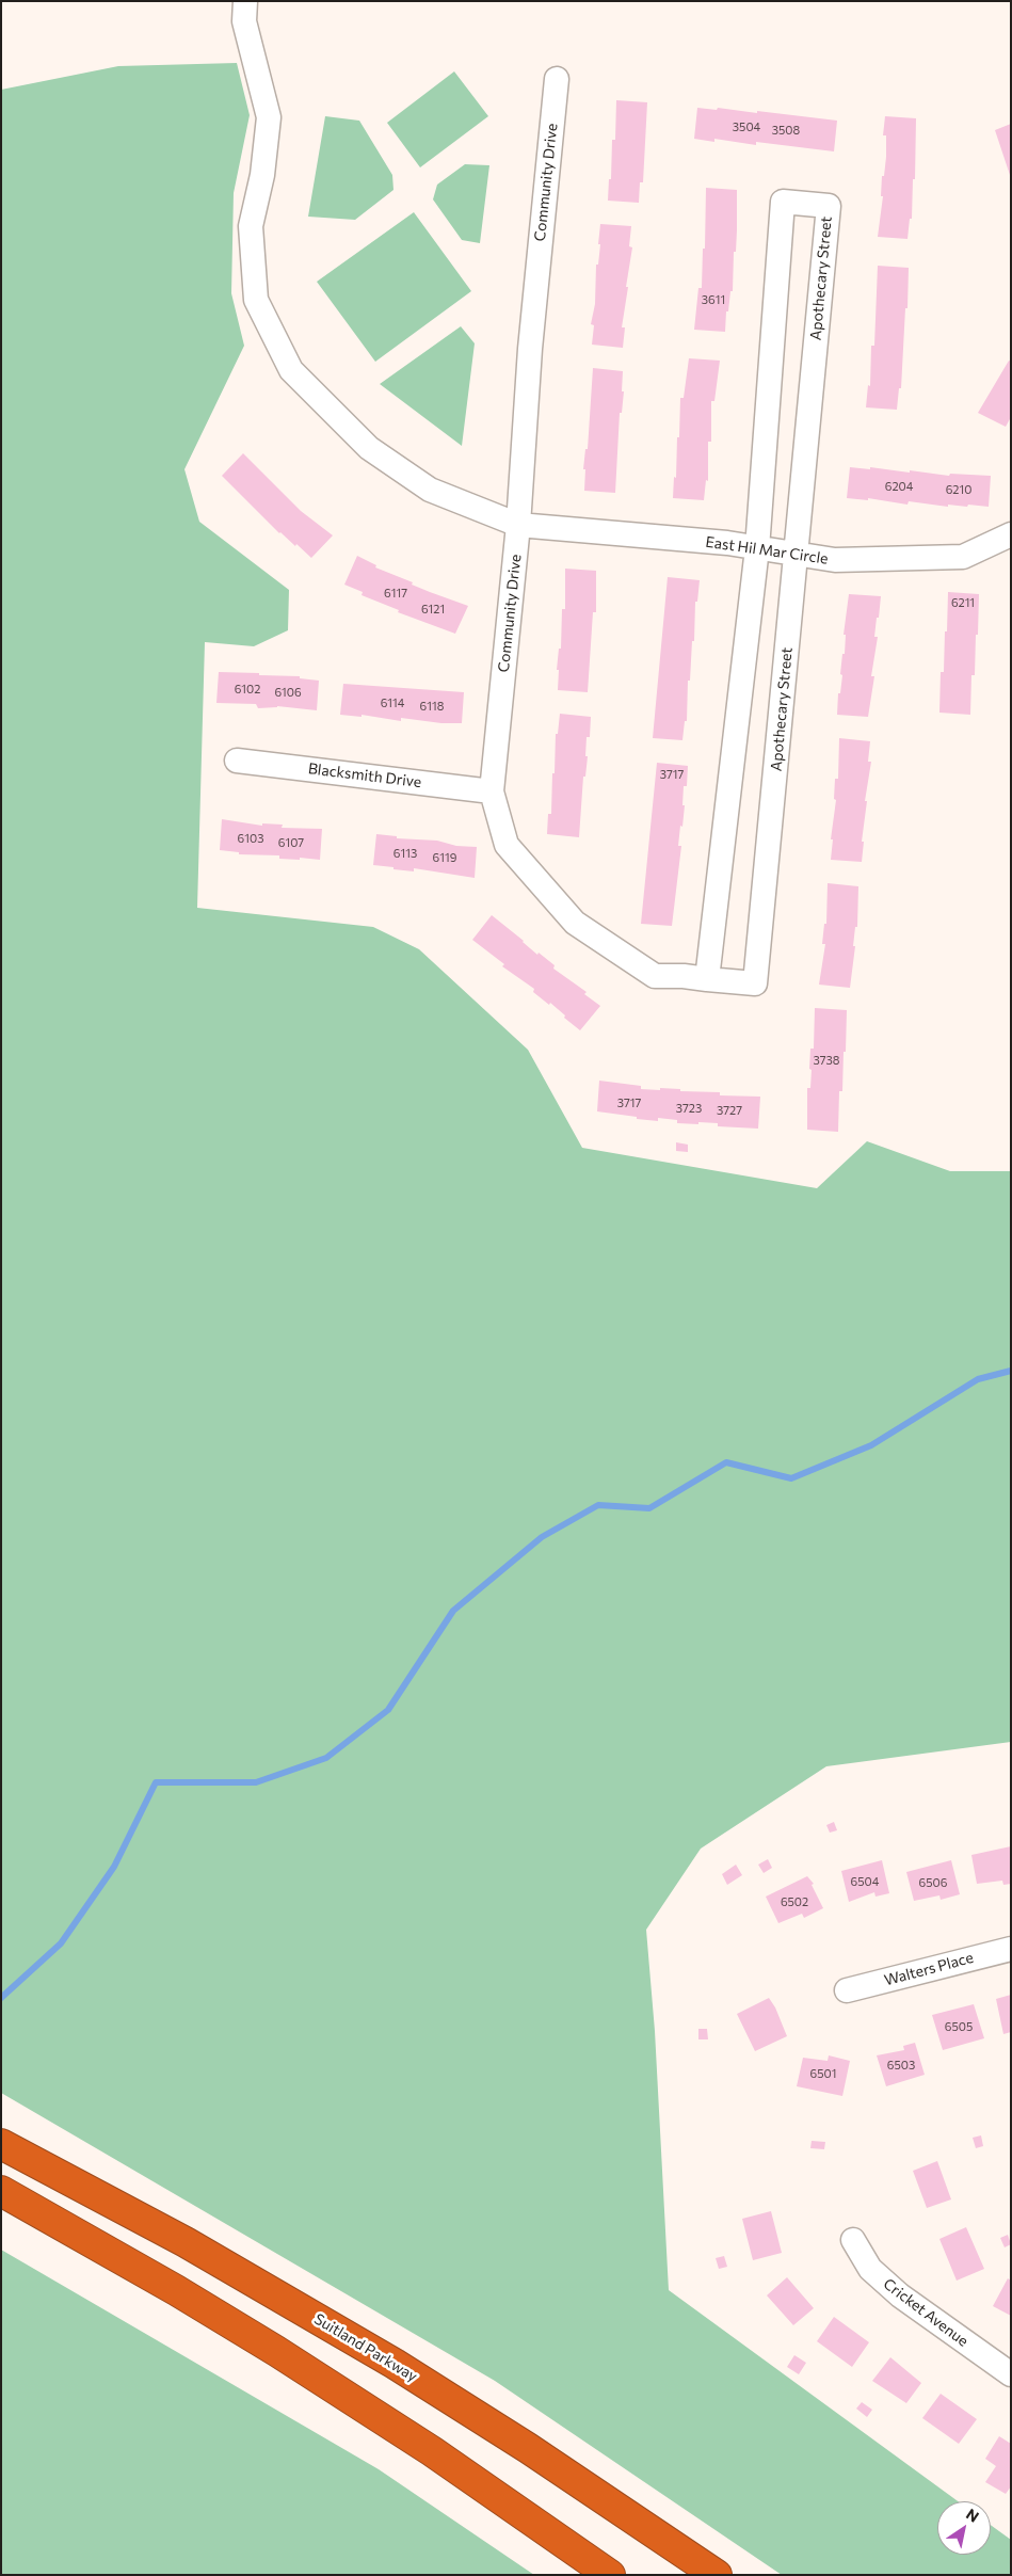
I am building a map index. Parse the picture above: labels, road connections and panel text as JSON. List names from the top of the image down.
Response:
{
  "streets": {
    "highway": ["Suitland Parkway"],
    "street": [
      "Community Drive",
      "Apothecary Street",
      "East Hil Mar Circle",
      "Blacksmith Drive",
      "Walters Place",
      "Cricket Avenue"
    ]
  },
  "crossings": [
    ["Community Drive", "Apothecary Street"],
    ["Community Drive", "East Hil Mar Circle"],
    ["Community Drive", "Blacksmith Drive"],
    ["Apothecary Street", "East Hil Mar Circle"]
  ],
  "house_numbers": [
    "3504",
    "3508",
    "3611",
    "6204",
    "6210",
    "6117",
    "6211",
    "6121",
    "6102",
    "6106",
    "6114",
    "6118",
    "3717",
    "6103",
    "6107",
    "6113",
    "6119",
    "3738",
    "3717",
    "3723",
    "3727",
    "6504",
    "6506",
    "6502",
    "6505",
    "6503",
    "6501"
  ],
  "north": "top right"
}
